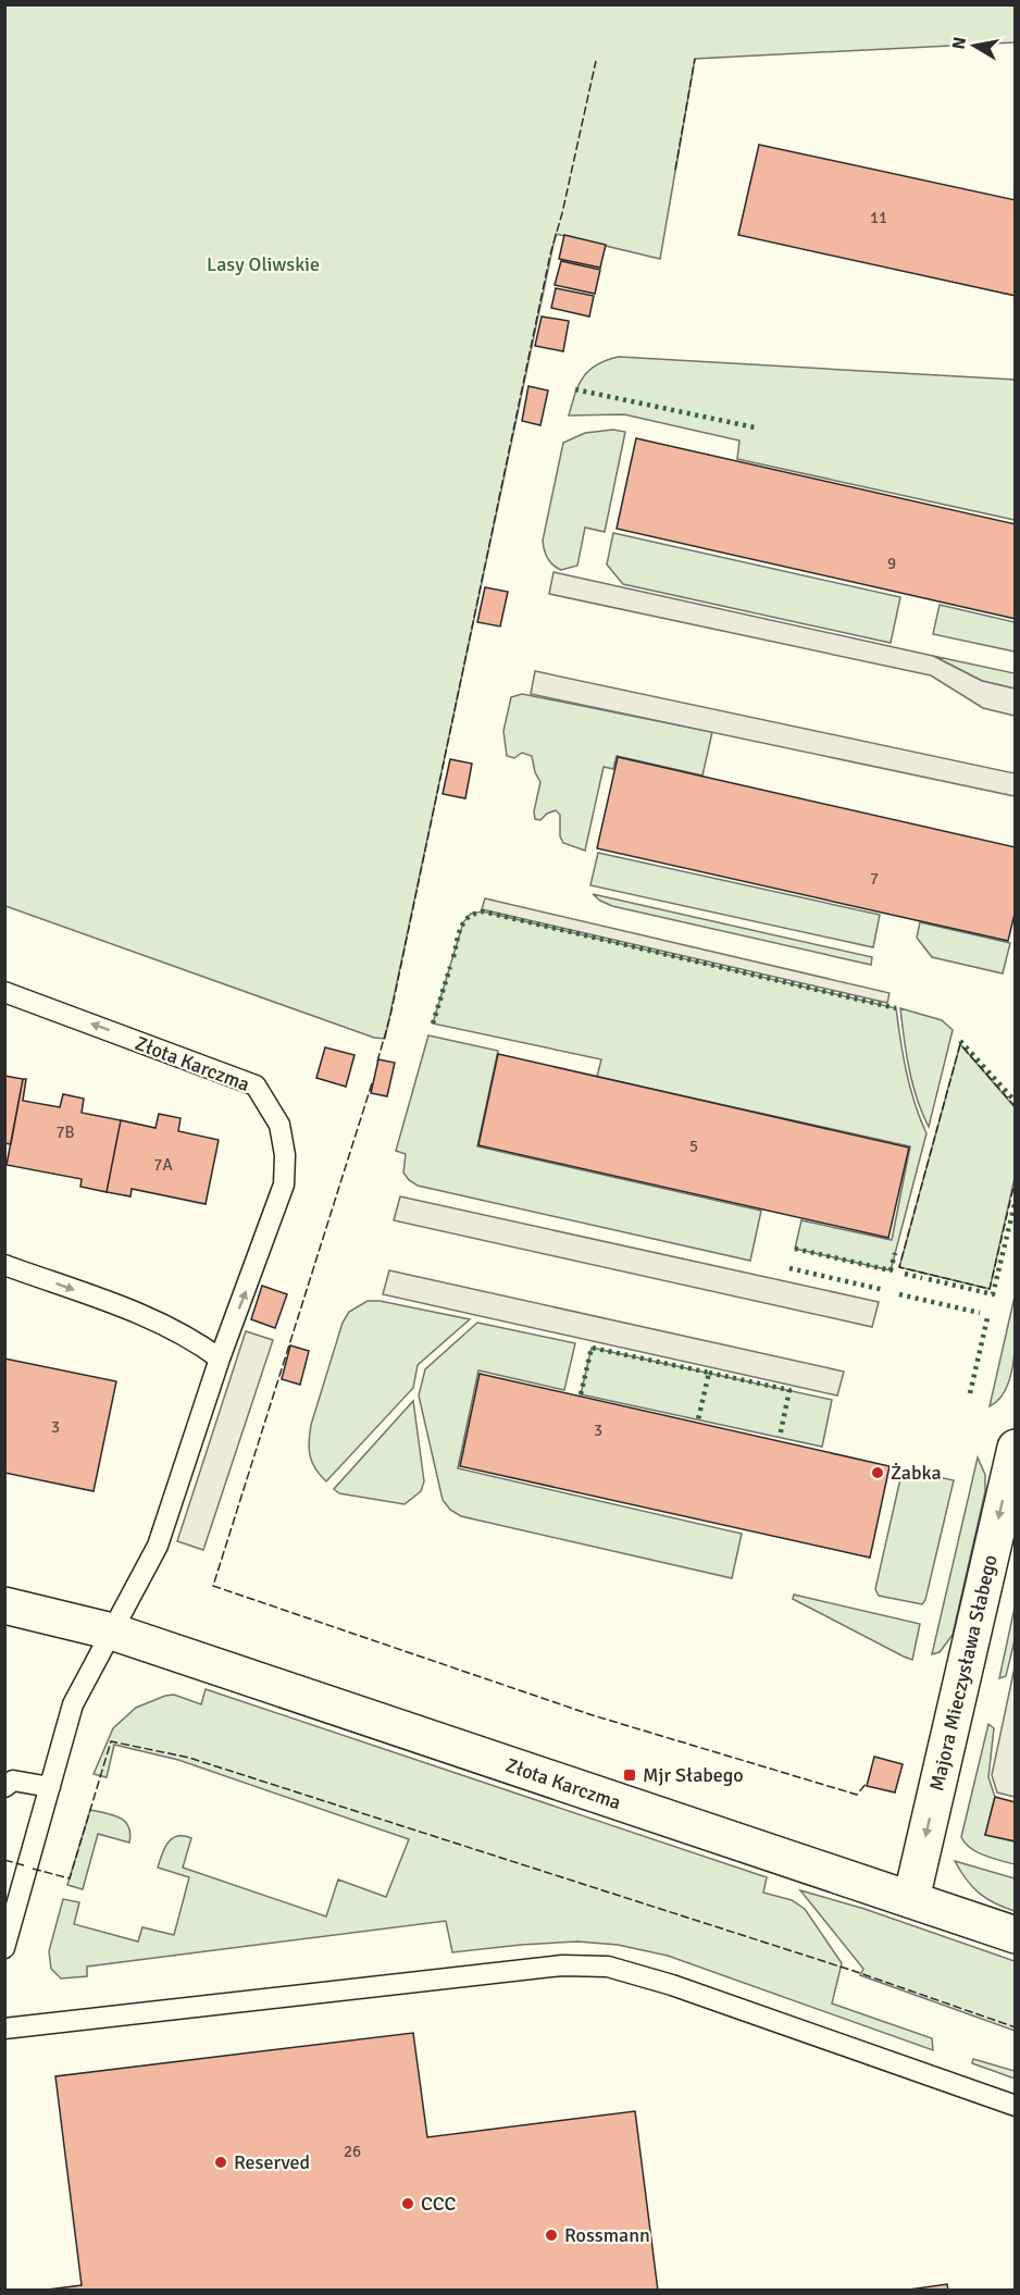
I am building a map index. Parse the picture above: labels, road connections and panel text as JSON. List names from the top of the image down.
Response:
{
  "streets": {
    "street": ["Złota Karczma", "Majora Mieczysława Słabego"]
  },
  "crossings": [
    ["Złota Karczma", "Majora Mieczysława Słabego"]
  ],
  "one_way": ["Majora Mieczysława Słabego"],
  "parks": ["Lasy Oliwskie"],
  "places": {
    "other": [
      "Żabka",
      "Reserved",
      "CCC",
      "Rossmann"
    ],
    "transit": ["Mjr Słabego"]
  },
  "house_numbers": [
    "11",
    "9",
    "7",
    "7B",
    "5",
    "7A",
    "3",
    "3",
    "26"
  ],
  "north": "left"
}
